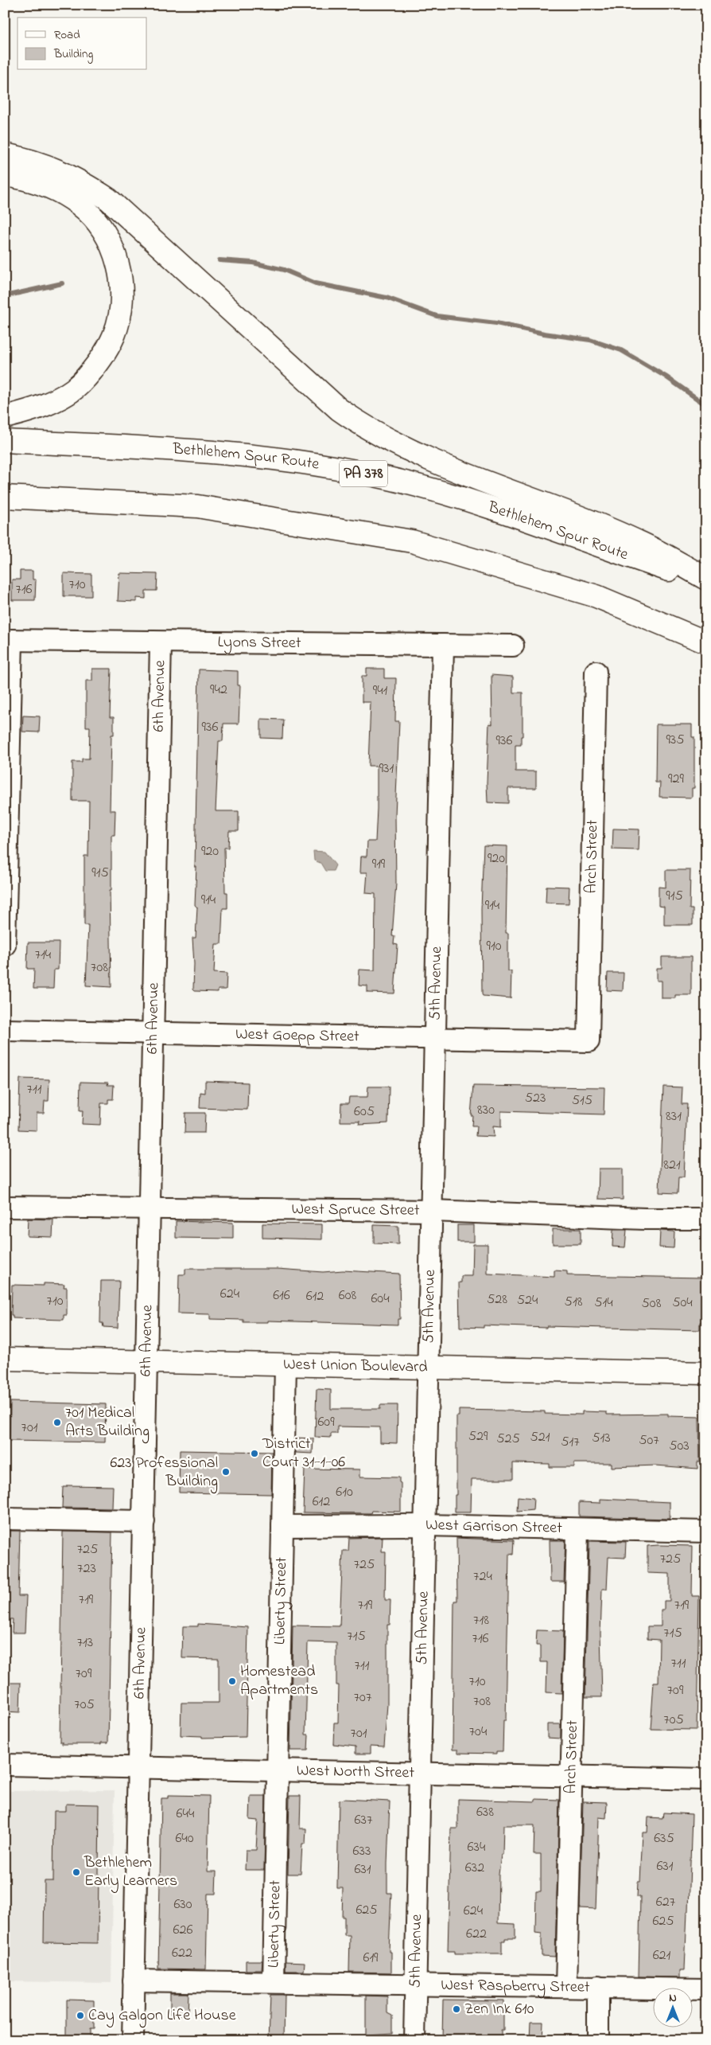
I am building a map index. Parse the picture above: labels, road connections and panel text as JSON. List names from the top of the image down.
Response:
{
  "streets": {
    "main road": ["Bethlehem Spur Route", "PA 378", "West Union Boulevard"],
    "street": [
      "Lyons Street",
      "6th Avenue",
      "Arch Street",
      "5th Avenue",
      "West Goepp Street",
      "West Spruce Street",
      "West Garrison Street",
      "Liberty Street",
      "West North Street",
      "West Raspberry Street"
    ]
  },
  "crossings": [
    ["Lyons Street", "6th Avenue"],
    ["Lyons Street", "5th Avenue"],
    ["6th Avenue", "West Goepp Street"],
    ["6th Avenue", "West Spruce Street"],
    ["6th Avenue", "West Union Boulevard"],
    ["6th Avenue", "West North Street"],
    ["6th Avenue", "West Raspberry Street"],
    ["Arch Street", "West Goepp Street"],
    ["Arch Street", "West Garrison Street"],
    ["Arch Street", "West North Street"],
    ["Arch Street", "West Raspberry Street"],
    ["5th Avenue", "West Goepp Street"],
    ["5th Avenue", "West Spruce Street"],
    ["5th Avenue", "West Union Boulevard"],
    ["5th Avenue", "West Garrison Street"],
    ["5th Avenue", "West North Street"],
    ["5th Avenue", "West Raspberry Street"],
    ["West Union Boulevard", "Liberty Street"],
    ["West Garrison Street", "Liberty Street"],
    ["Liberty Street", "West North Street"],
    ["Liberty Street", "West Raspberry Street"]
  ],
  "places": [
    "701 Medical Arts Building",
    "District Court 31-1-06",
    "623 Professional Building",
    "Homestead Apartments",
    "Bethlehem Early Learners",
    "Zen Ink 610",
    "Cay Galgon Life House"
  ],
  "house_numbers": [
    "710",
    "716",
    "942",
    "941",
    "936",
    "935",
    "936",
    "931",
    "929",
    "920",
    "920",
    "919",
    "915",
    "915",
    "914",
    "914",
    "910",
    "714",
    "708",
    "711",
    "523",
    "515",
    "830",
    "605",
    "831",
    "821",
    "624",
    "616",
    "608",
    "612",
    "604",
    "528",
    "524",
    "710",
    "518",
    "514",
    "504",
    "508",
    "609",
    "701",
    "529",
    "521",
    "513",
    "525",
    "507",
    "517",
    "503",
    "610",
    "612",
    "725",
    "725",
    "725",
    "723",
    "724",
    "719",
    "719",
    "719",
    "718",
    "715",
    "715",
    "716",
    "713",
    "711",
    "711",
    "709",
    "710",
    "709",
    "707",
    "708",
    "705",
    "705",
    "704",
    "701",
    "638",
    "644",
    "637",
    "640",
    "635",
    "634",
    "633",
    "631",
    "632",
    "631",
    "627",
    "630",
    "625",
    "624",
    "625",
    "626",
    "622",
    "622",
    "621",
    "619"
  ],
  "legend": ["Road", "Building"],
  "north": "top"
}
